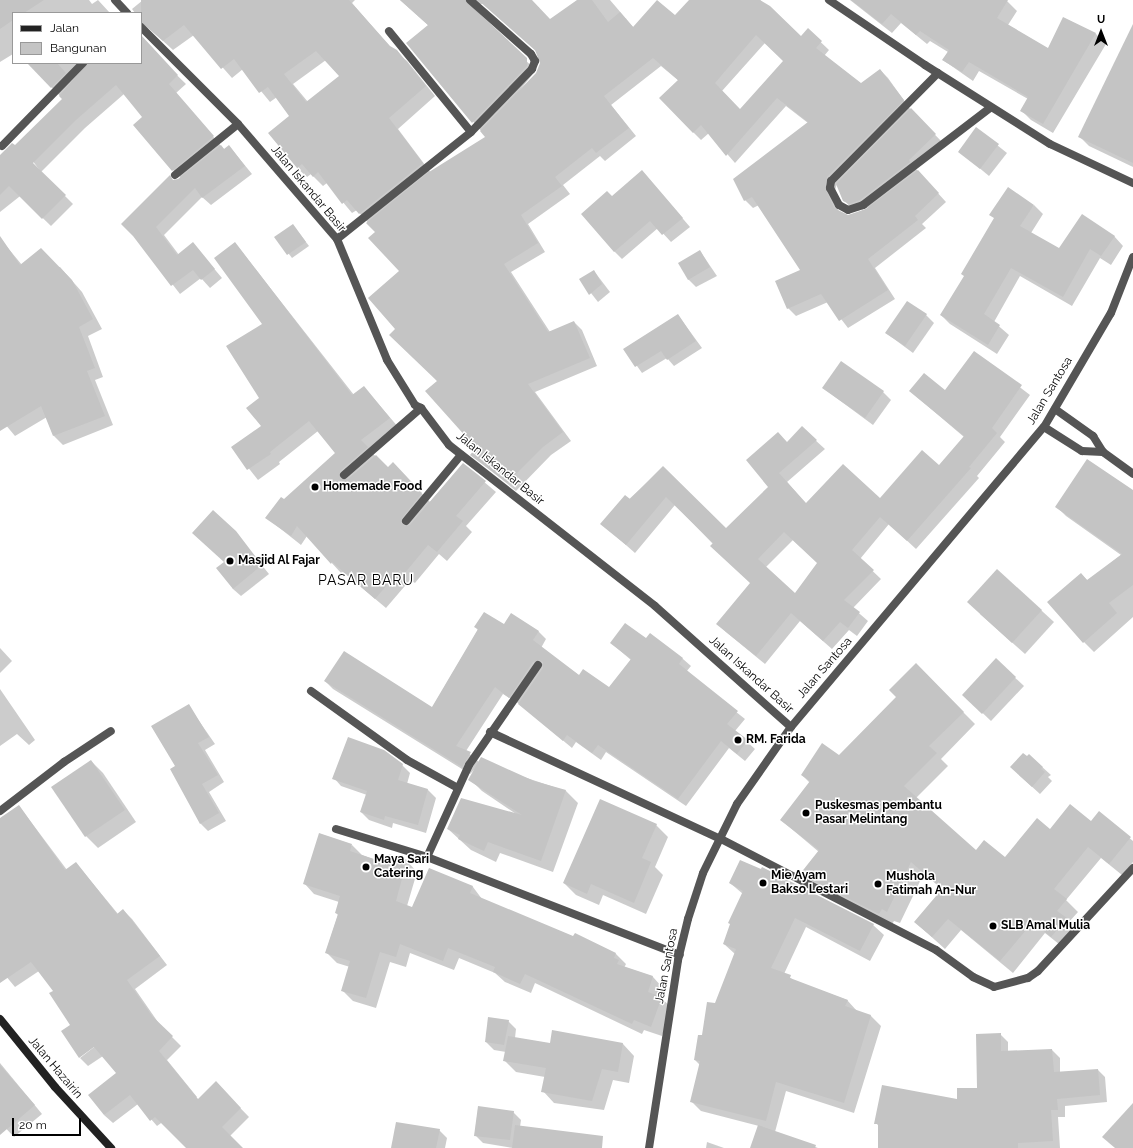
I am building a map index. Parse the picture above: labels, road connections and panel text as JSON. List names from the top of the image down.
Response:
{
  "streets": {
    "main road": ["Jalan Hazairin"],
    "street": ["Jalan Iskandar Basir", "Jalan Santosa"]
  },
  "crossings": [
    ["Jalan Iskandar Basir", "Jalan Santosa"]
  ],
  "districts": ["PASAR BARU"],
  "places": [
    "Homemade Food",
    "Masjid Al Fajar",
    "RM. Farida",
    "Puskesmas pembantu Pasar Melintang",
    "Maya Sari Catering",
    "Mie Ayam Bakso Lestari",
    "Mushola Fatimah An-Nur",
    "SLB Amal Mulia"
  ],
  "legend": ["Jalan", "Bangunan"],
  "scale_bar": "20 m",
  "north": "top"
}
